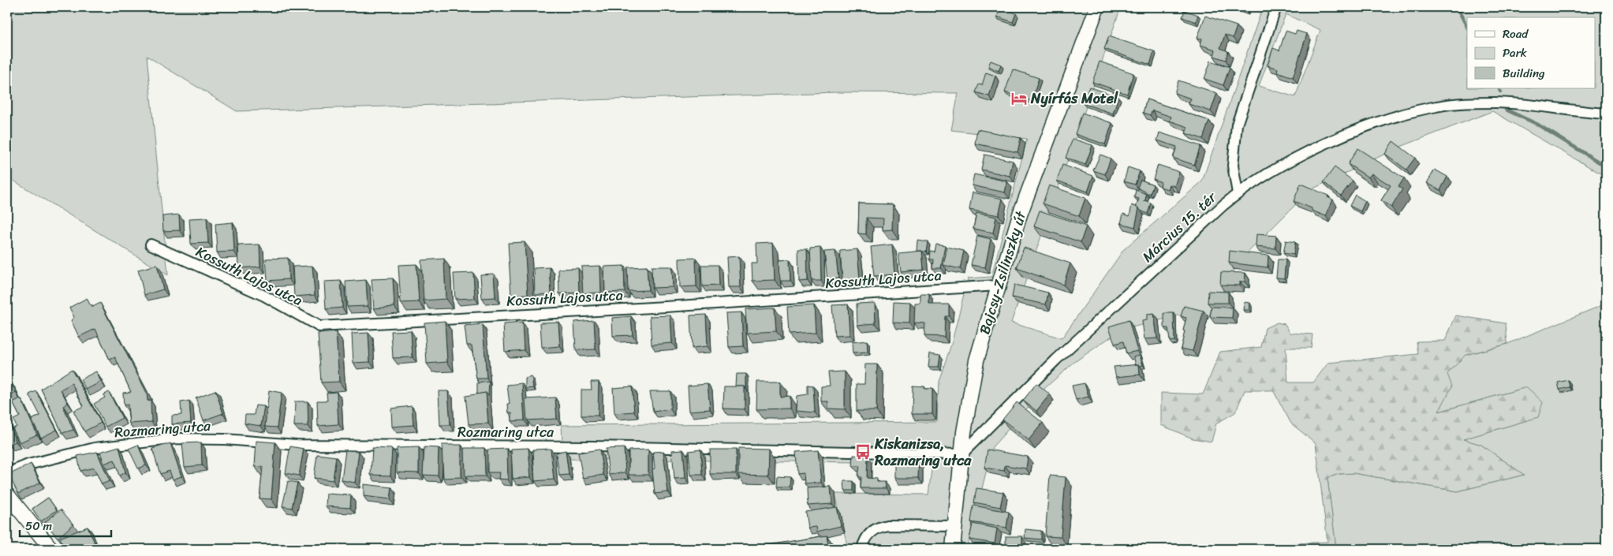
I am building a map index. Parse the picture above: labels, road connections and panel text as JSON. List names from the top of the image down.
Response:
{
  "streets": {
    "main road": ["Bajcsy-Zsilinszky út"],
    "street": ["Március 15. tér", "Kossuth Lajos utca", "Rozmaring utca"]
  },
  "crossings": [
    ["Március 15. tér", "Bajcsy-Zsilinszky út"],
    ["Március 15. tér", "Rozmaring utca"],
    ["Bajcsy-Zsilinszky út", "Kossuth Lajos utca"],
    ["Bajcsy-Zsilinszky út", "Rozmaring utca"]
  ],
  "places": {
    "hotel": ["Nyírfás Motel"],
    "bus stop": ["Kiskanizsa, Rozmaring utca"]
  },
  "legend": ["Road", "Park", "Building"],
  "scale_bar": "50 m"
}
